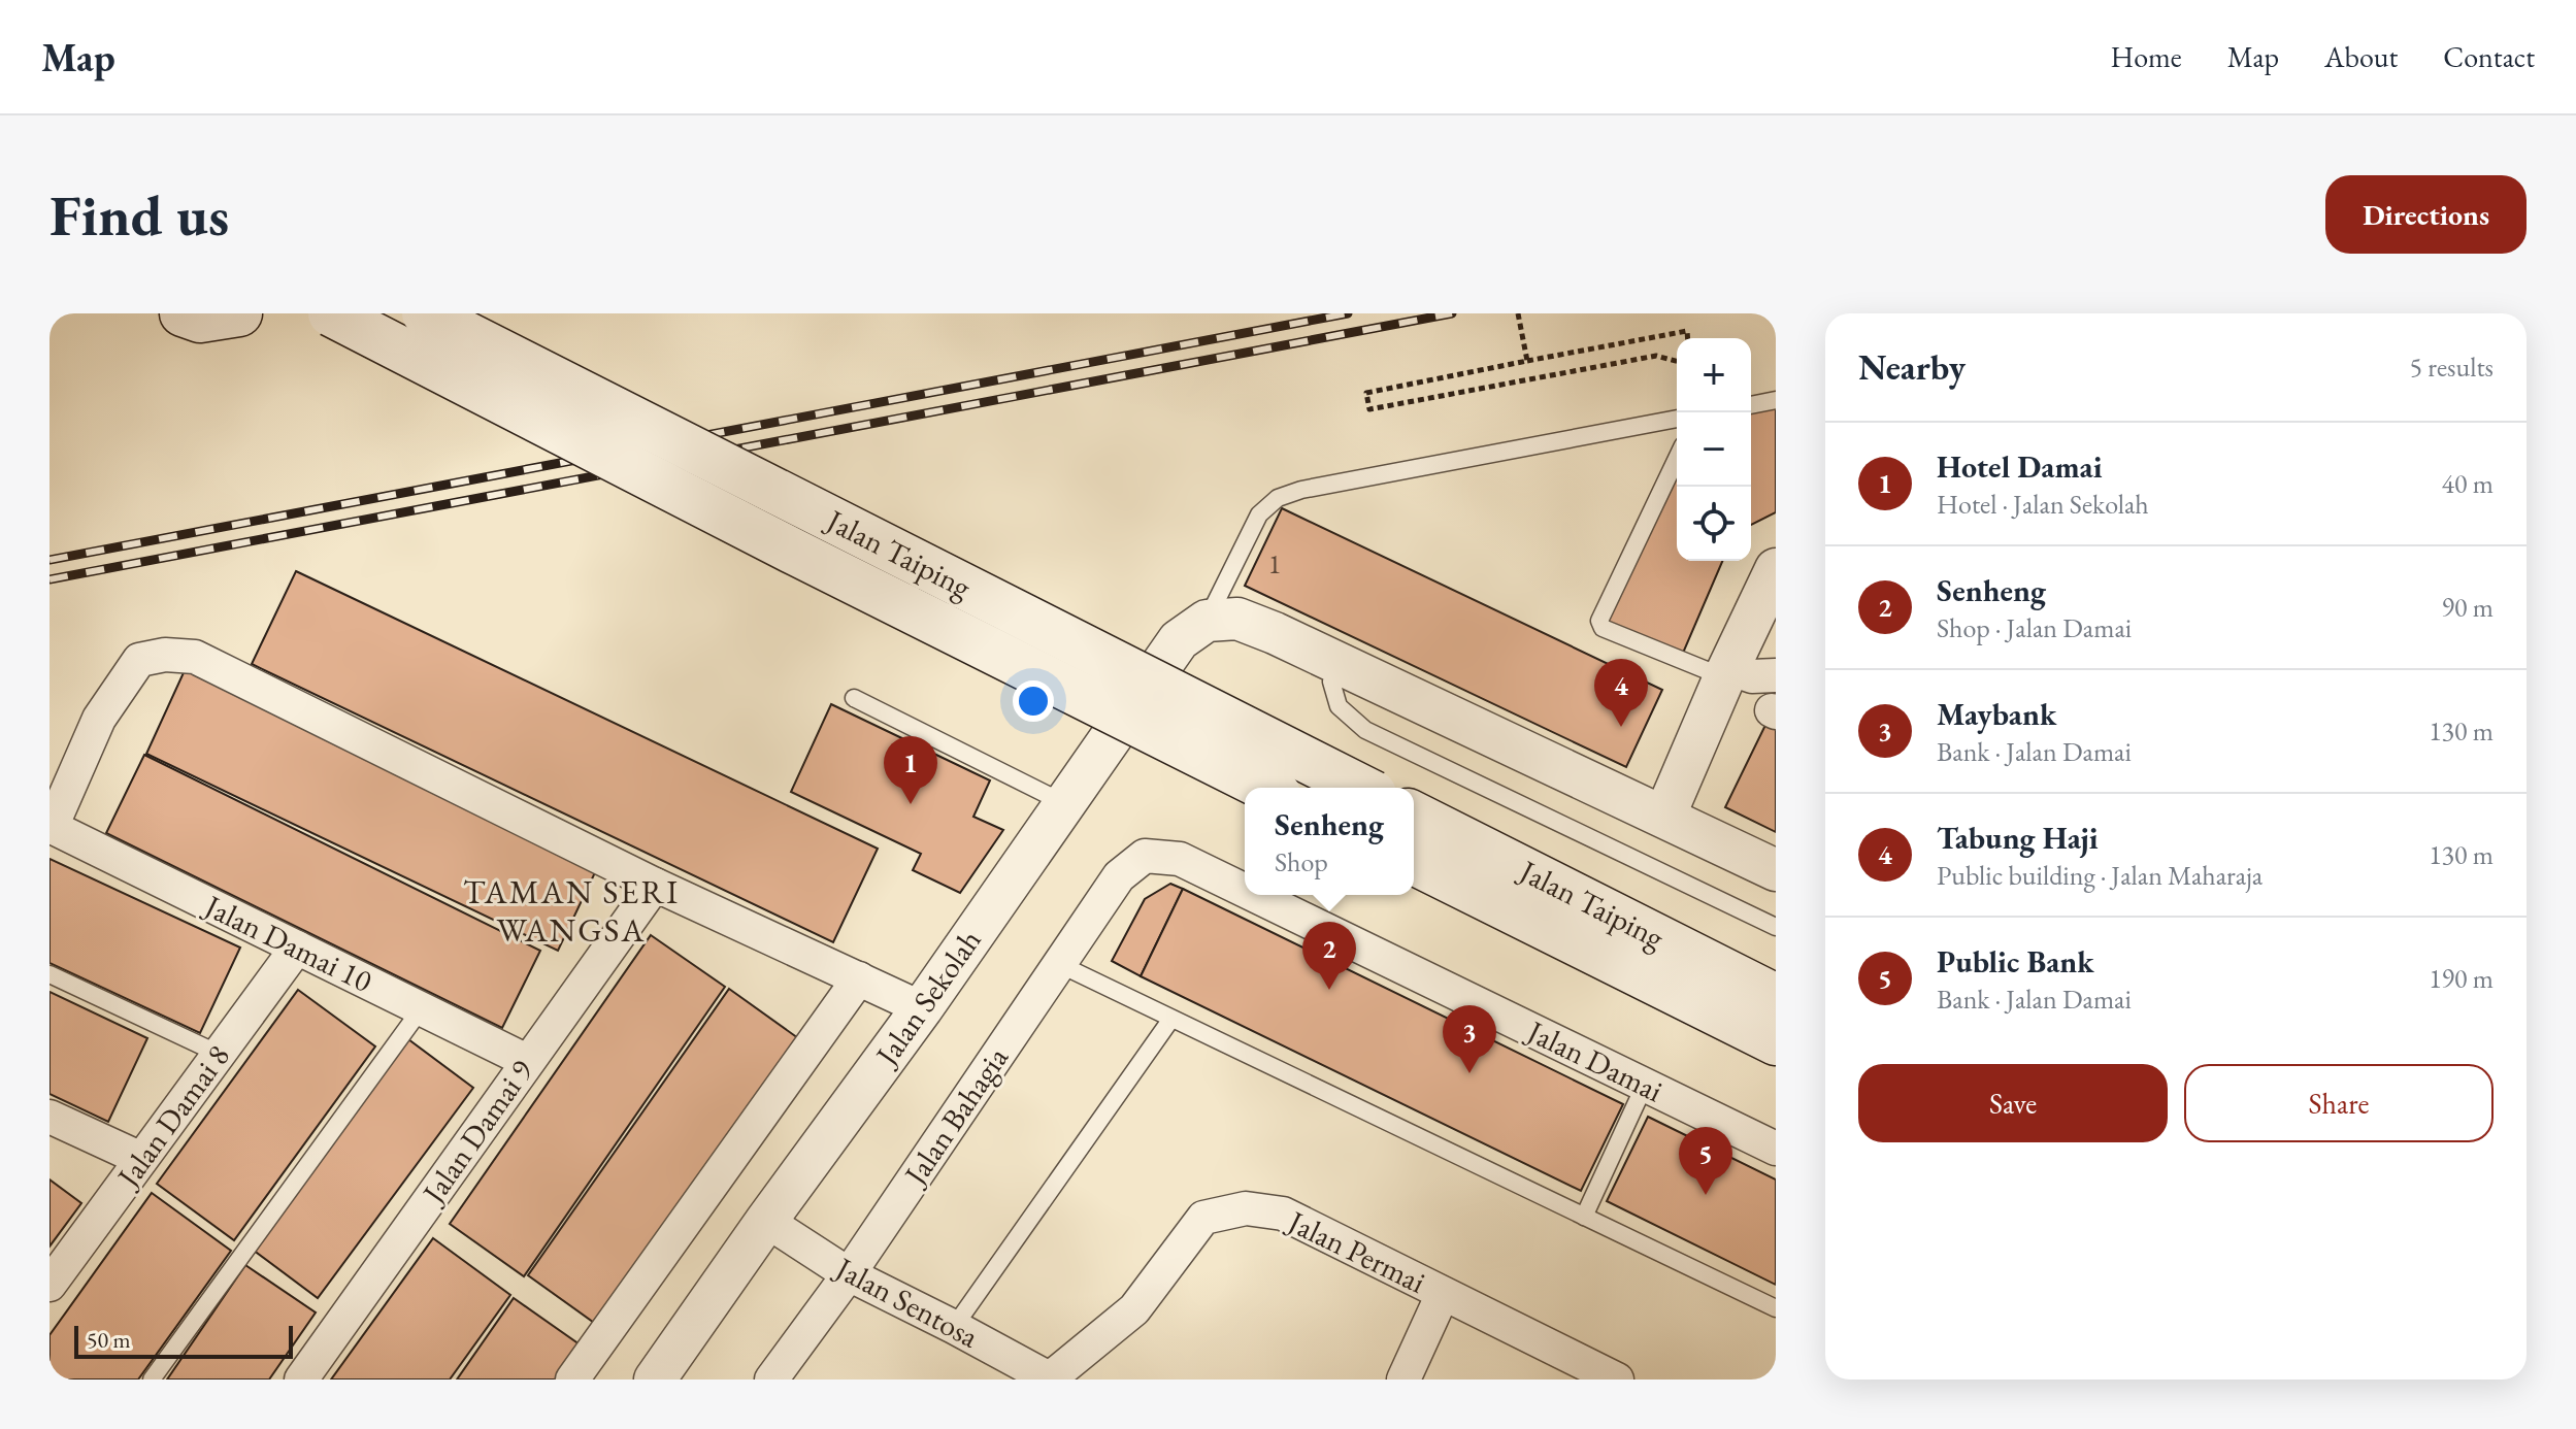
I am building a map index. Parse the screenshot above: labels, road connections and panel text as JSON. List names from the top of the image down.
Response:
{
  "streets": {
    "main road": ["Jalan Taiping"],
    "street": [
      "Jalan Damai 10",
      "Jalan Sekolah",
      "Jalan Damai",
      "Jalan Damai 8",
      "Jalan Bahagia",
      "Jalan Damai 9",
      "Jalan Permai",
      "Jalan Sentosa"
    ]
  },
  "crossings": [
    ["Jalan Damai 10", "Jalan Damai 8"],
    ["Jalan Damai 10", "Jalan Damai 9"],
    ["Jalan Sekolah", "Jalan Sentosa"],
    ["Jalan Damai", "Jalan Bahagia"],
    ["Jalan Bahagia", "Jalan Sentosa"],
    ["Jalan Permai", "Jalan Sentosa"]
  ],
  "districts": ["TAMAN SERI WANGSA"],
  "house_numbers": ["1"],
  "scale_bar": "50 m",
  "page": {
    "header": "Map",
    "nav": [
      "Home",
      "Map",
      "About",
      "Contact"
    ],
    "buttons": [
      "Directions",
      ["Save", "Share"]
    ],
    "title": "Find us",
    "heading": ["Nearby", "5 results"],
    "map_buttons": ["+", "−"],
    "list": [
      {
        "mark": "1",
        "name": "Hotel Damai",
        "note": "Hotel · Jalan Sekolah",
        "value": "40 m"
      },
      {
        "mark": "2",
        "name": "Senheng",
        "note": "Shop · Jalan Damai",
        "value": "90 m"
      },
      {
        "mark": "3",
        "name": "Maybank",
        "note": "Bank · Jalan Damai",
        "value": "130 m"
      },
      {
        "mark": "4",
        "name": "Tabung Haji",
        "note": "Public building · Jalan Maharaja",
        "value": "130 m"
      },
      {
        "mark": "5",
        "name": "Public Bank",
        "note": "Bank · Jalan Damai",
        "value": "190 m"
      }
    ],
    "pins": [
      "4",
      "1",
      "2",
      "3",
      "5"
    ],
    "popup": ["Senheng", "Shop"],
    "scale": "50 m"
  }
}
